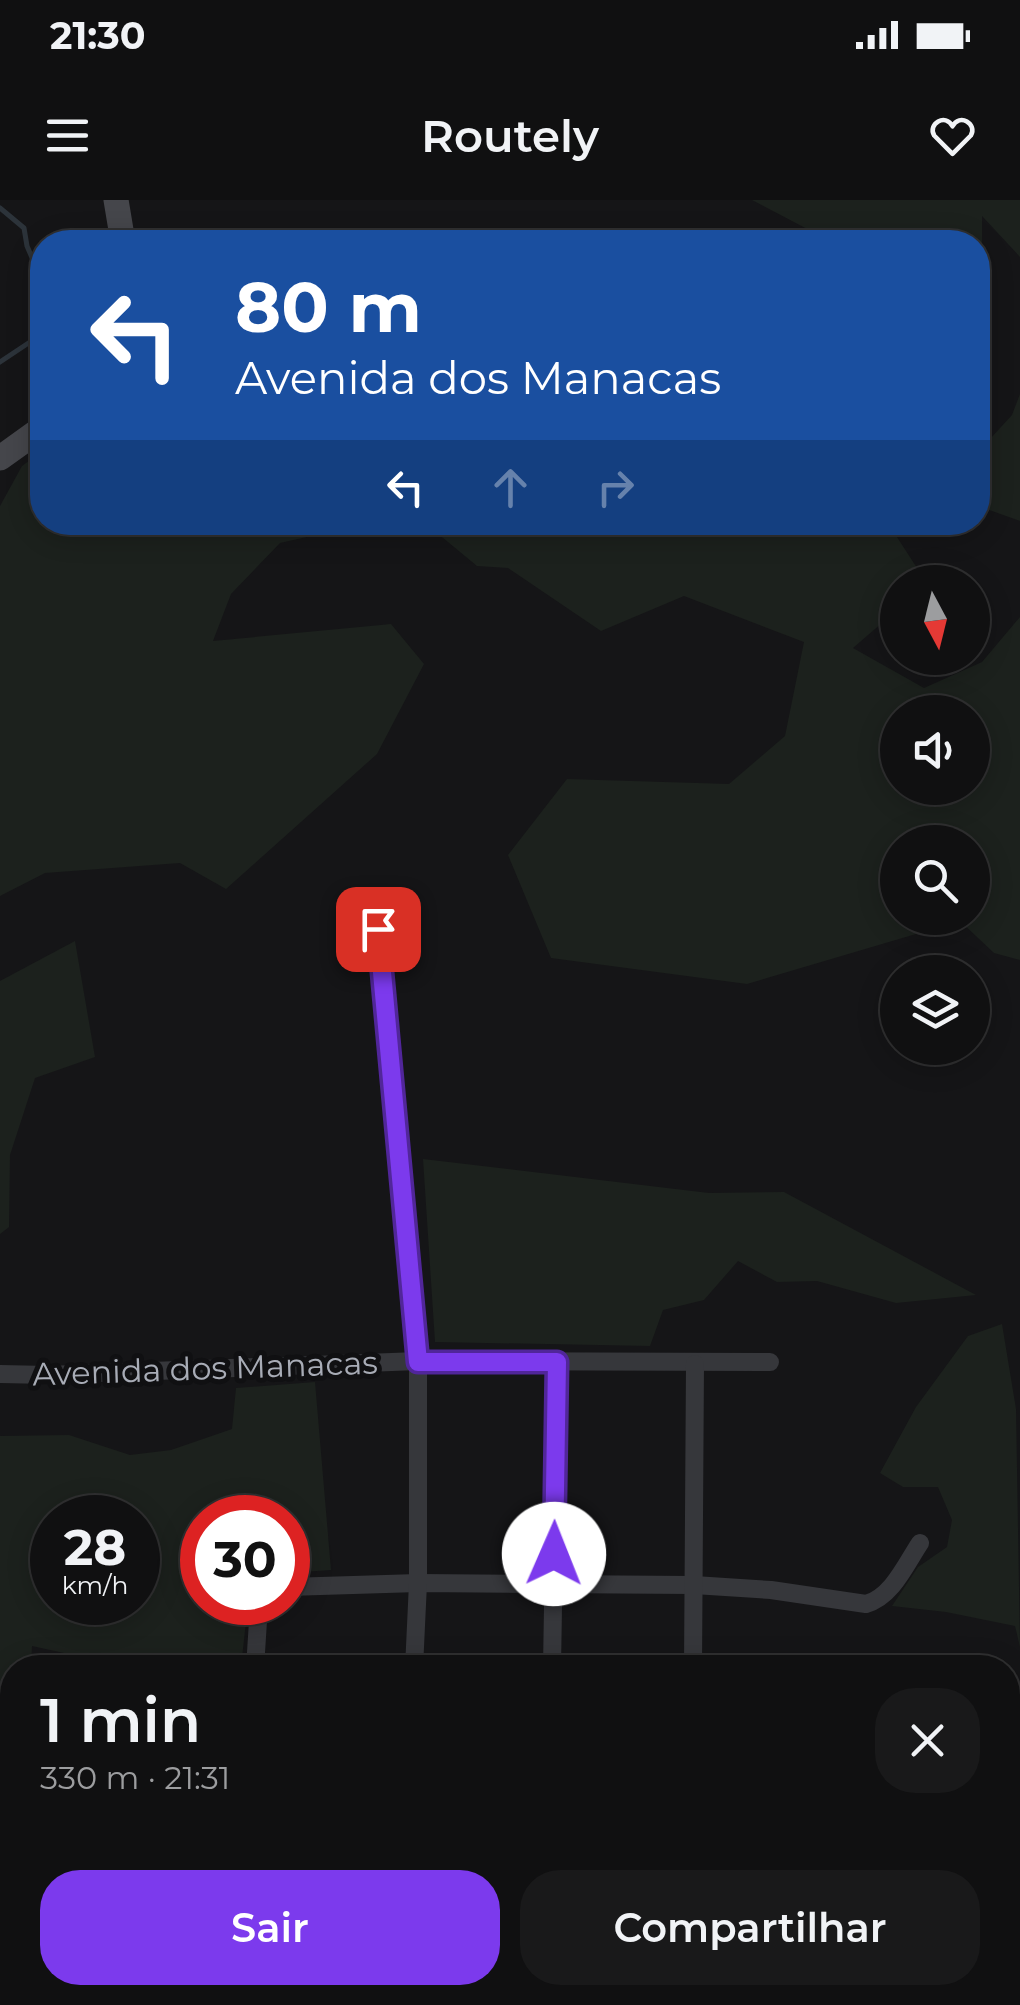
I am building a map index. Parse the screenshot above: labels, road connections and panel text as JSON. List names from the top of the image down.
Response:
{
  "streets": {
    "street": ["Avenida dos Manacas"]
  },
  "north": "bottom",
  "page": {
    "status": "21:30",
    "header": "Routely",
    "turn": ["80 m", "Avenida dos Manacas"],
    "speed": "28 km/h",
    "limit": "30",
    "heading": ["1 min", "330 m · 21:31"],
    "buttons": ["Sair", "Compartilhar"]
  }
}
